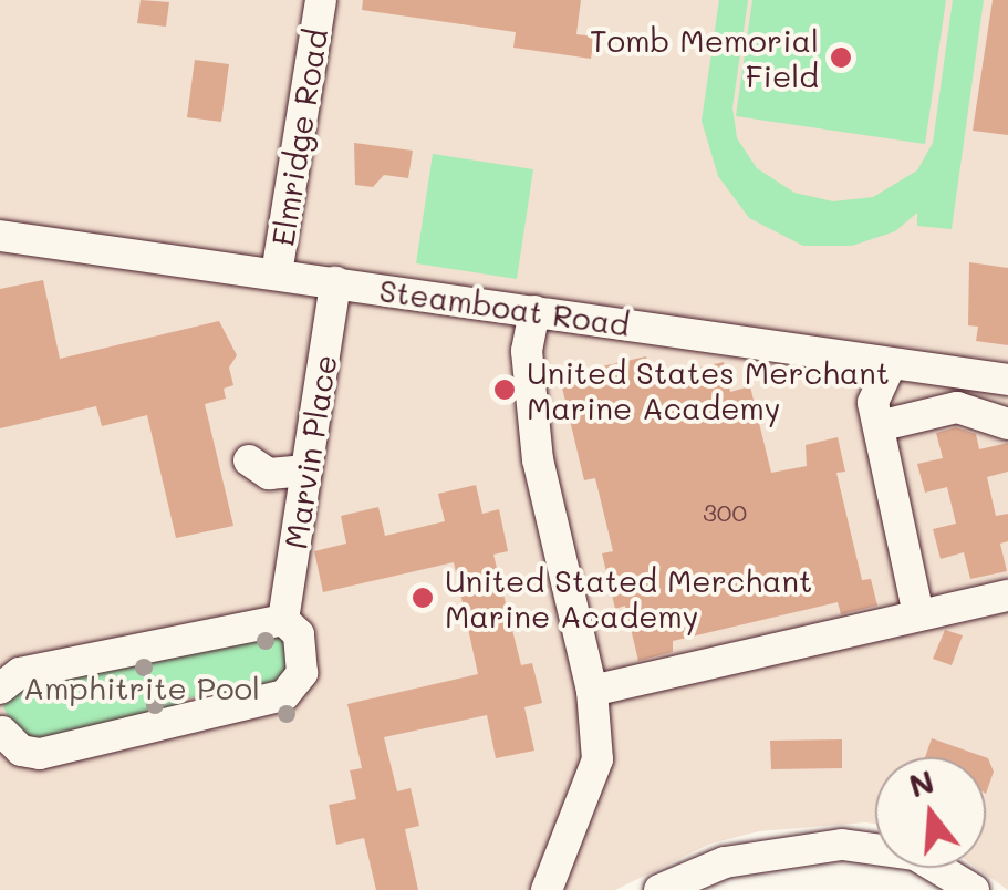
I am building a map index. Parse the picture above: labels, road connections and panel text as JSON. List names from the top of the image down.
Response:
{
  "streets": {
    "street": ["Elmridge Road", "Steamboat Road", "Marvin Place"]
  },
  "crossings": [
    ["Elmridge Road", "Steamboat Road"],
    ["Steamboat Road", "Marvin Place"]
  ],
  "parks": ["Amphitrite Pool"],
  "places": ["Tomb Memorial Field", "United States Merchant Marine Academy", "United Stated Merchant Marine Academy"],
  "house_numbers": ["300"],
  "north": "top"
}
